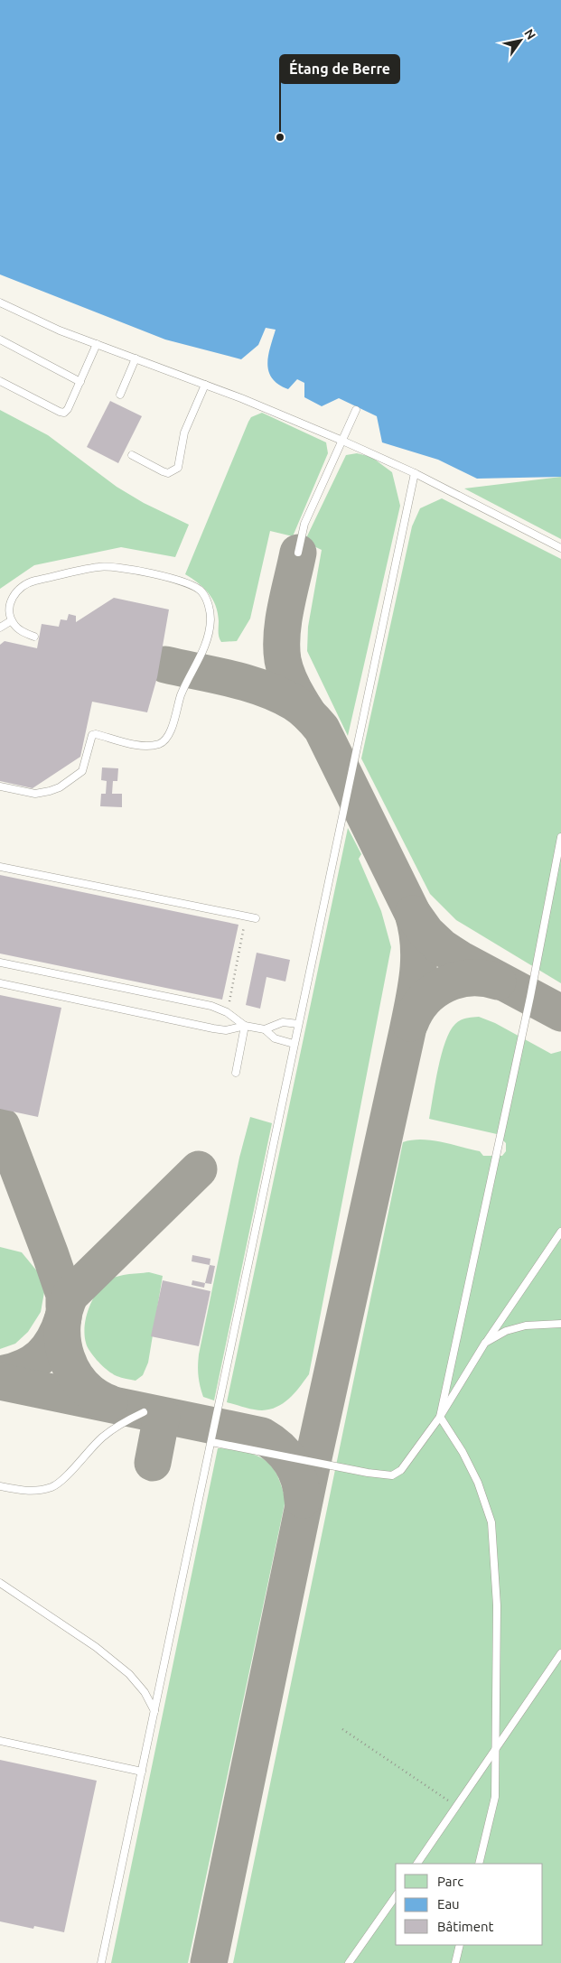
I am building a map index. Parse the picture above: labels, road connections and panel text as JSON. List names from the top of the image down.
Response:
{
  "places": ["Étang de Berre"],
  "legend": ["Parc", "Eau", "Bâtiment"],
  "north": "top right"
}
